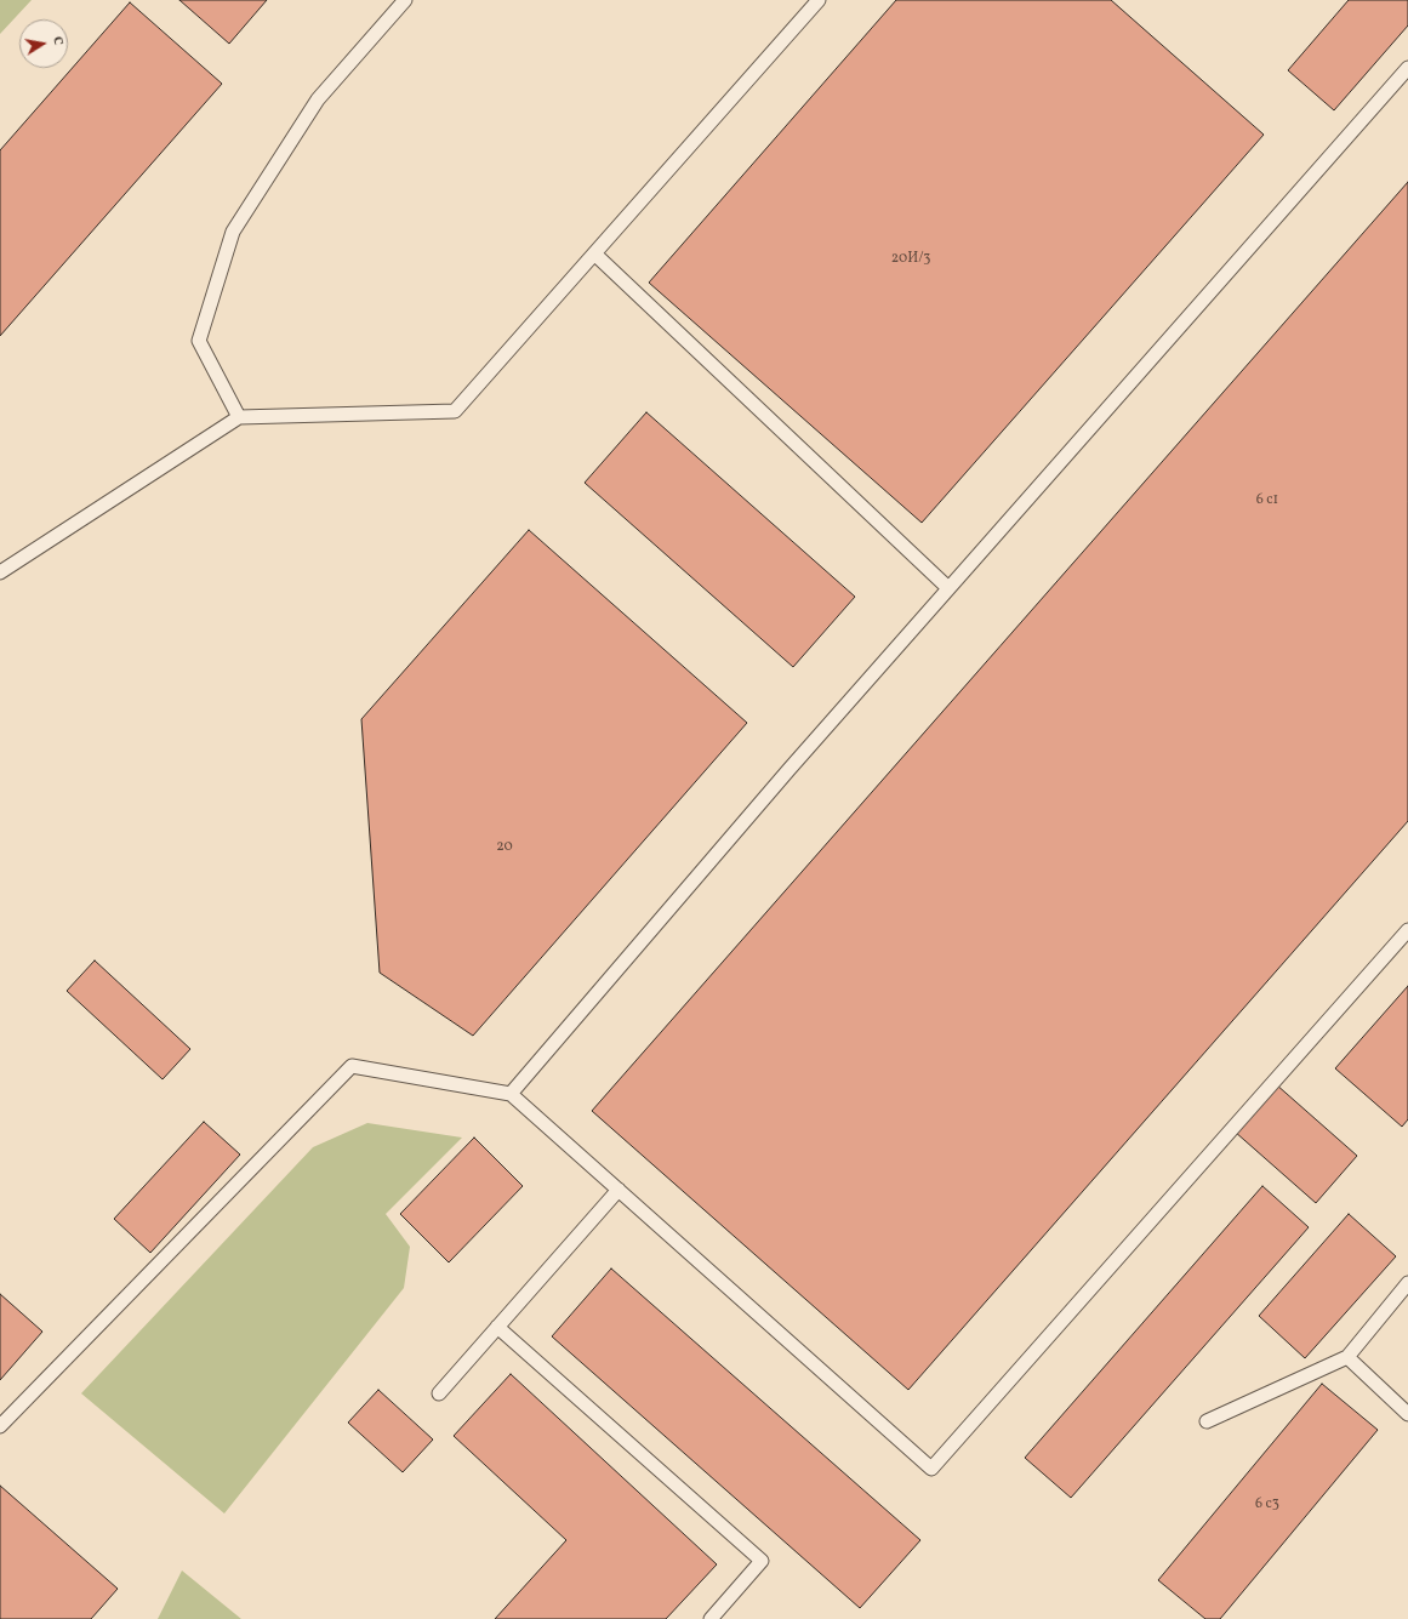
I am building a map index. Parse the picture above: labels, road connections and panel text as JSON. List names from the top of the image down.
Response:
{
  "house_numbers": [
    "20И/3",
    "6 с1",
    "20",
    "6 с3"
  ],
  "north": "right"
}
